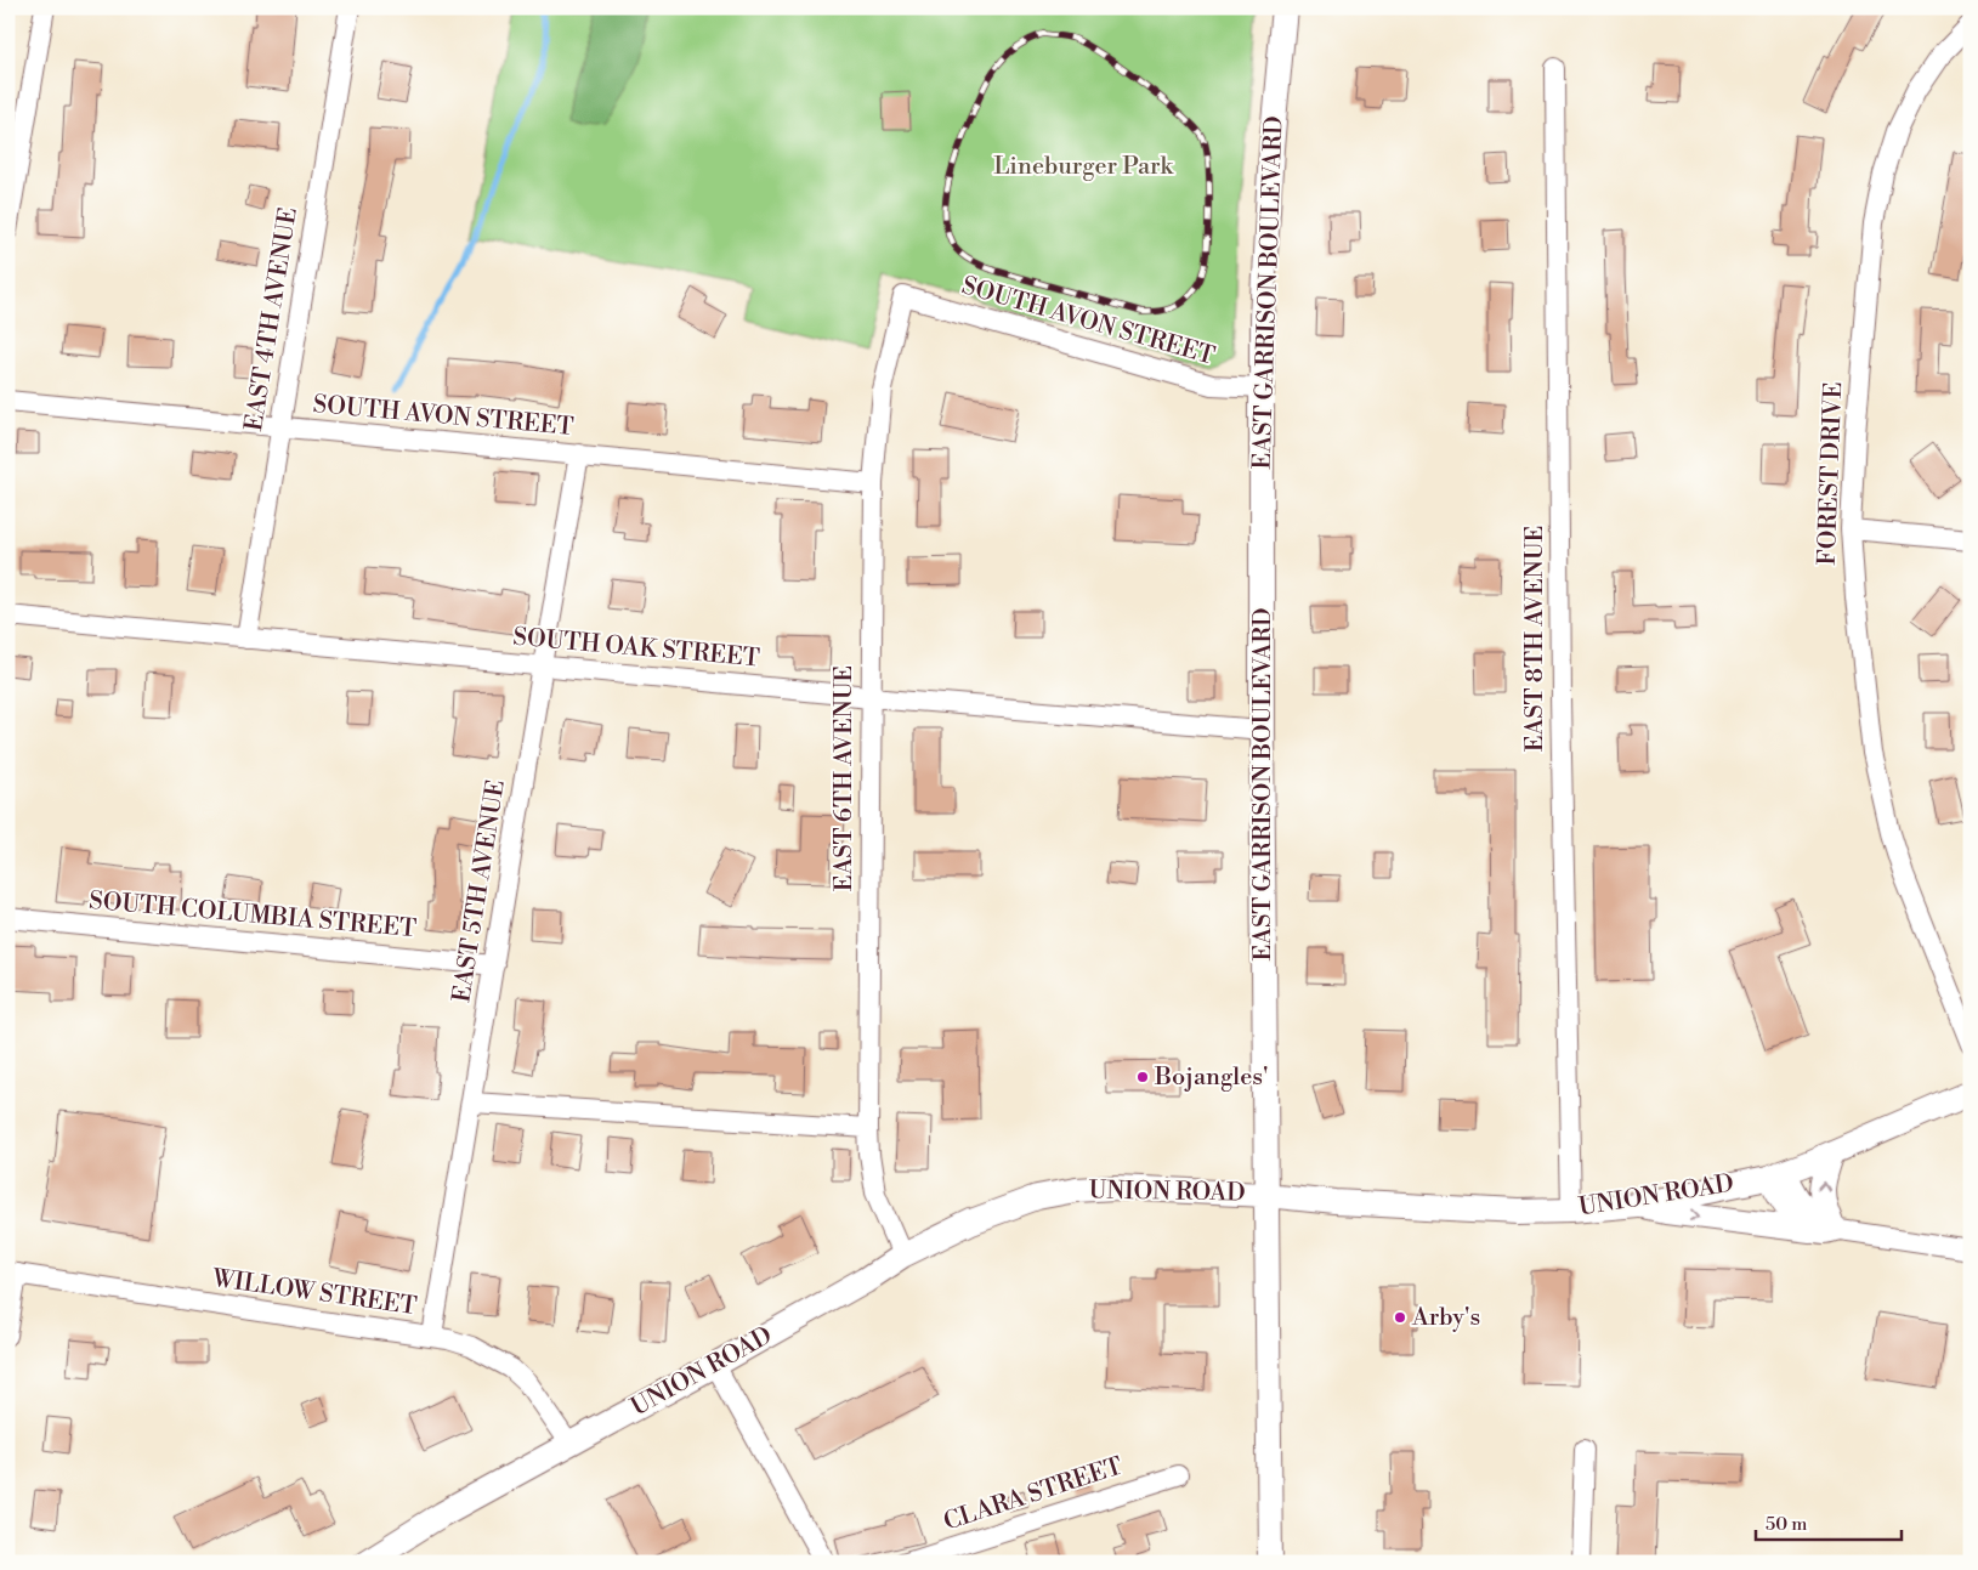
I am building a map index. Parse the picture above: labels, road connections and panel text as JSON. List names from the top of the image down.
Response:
{
  "streets": {
    "main road": ["EAST GARRISON BOULEVARD", "UNION ROAD"],
    "street": [
      "EAST 4TH AVENUE",
      "SOUTH AVON STREET",
      "FOREST DRIVE",
      "EAST 8TH AVENUE",
      "SOUTH OAK STREET",
      "EAST 6TH AVENUE",
      "EAST 5TH AVENUE",
      "SOUTH COLUMBIA STREET",
      "WILLOW STREET",
      "CLARA STREET"
    ]
  },
  "crossings": [
    ["EAST GARRISON BOULEVARD", "SOUTH AVON STREET"],
    ["EAST GARRISON BOULEVARD", "SOUTH OAK STREET"],
    ["EAST GARRISON BOULEVARD", "UNION ROAD"],
    ["EAST 4TH AVENUE", "SOUTH AVON STREET"],
    ["EAST 4TH AVENUE", "SOUTH OAK STREET"],
    ["SOUTH AVON STREET", "EAST 6TH AVENUE"],
    ["SOUTH AVON STREET", "EAST 5TH AVENUE"],
    ["EAST 8TH AVENUE", "UNION ROAD"],
    ["SOUTH OAK STREET", "EAST 6TH AVENUE"],
    ["SOUTH OAK STREET", "EAST 5TH AVENUE"],
    ["EAST 6TH AVENUE", "UNION ROAD"],
    ["EAST 5TH AVENUE", "SOUTH COLUMBIA STREET"],
    ["EAST 5TH AVENUE", "WILLOW STREET"],
    ["UNION ROAD", "WILLOW STREET"]
  ],
  "parks": ["Lineburger Park"],
  "places": ["Bojangles'", "Arby's"],
  "scale_bar": "50 m"
}
